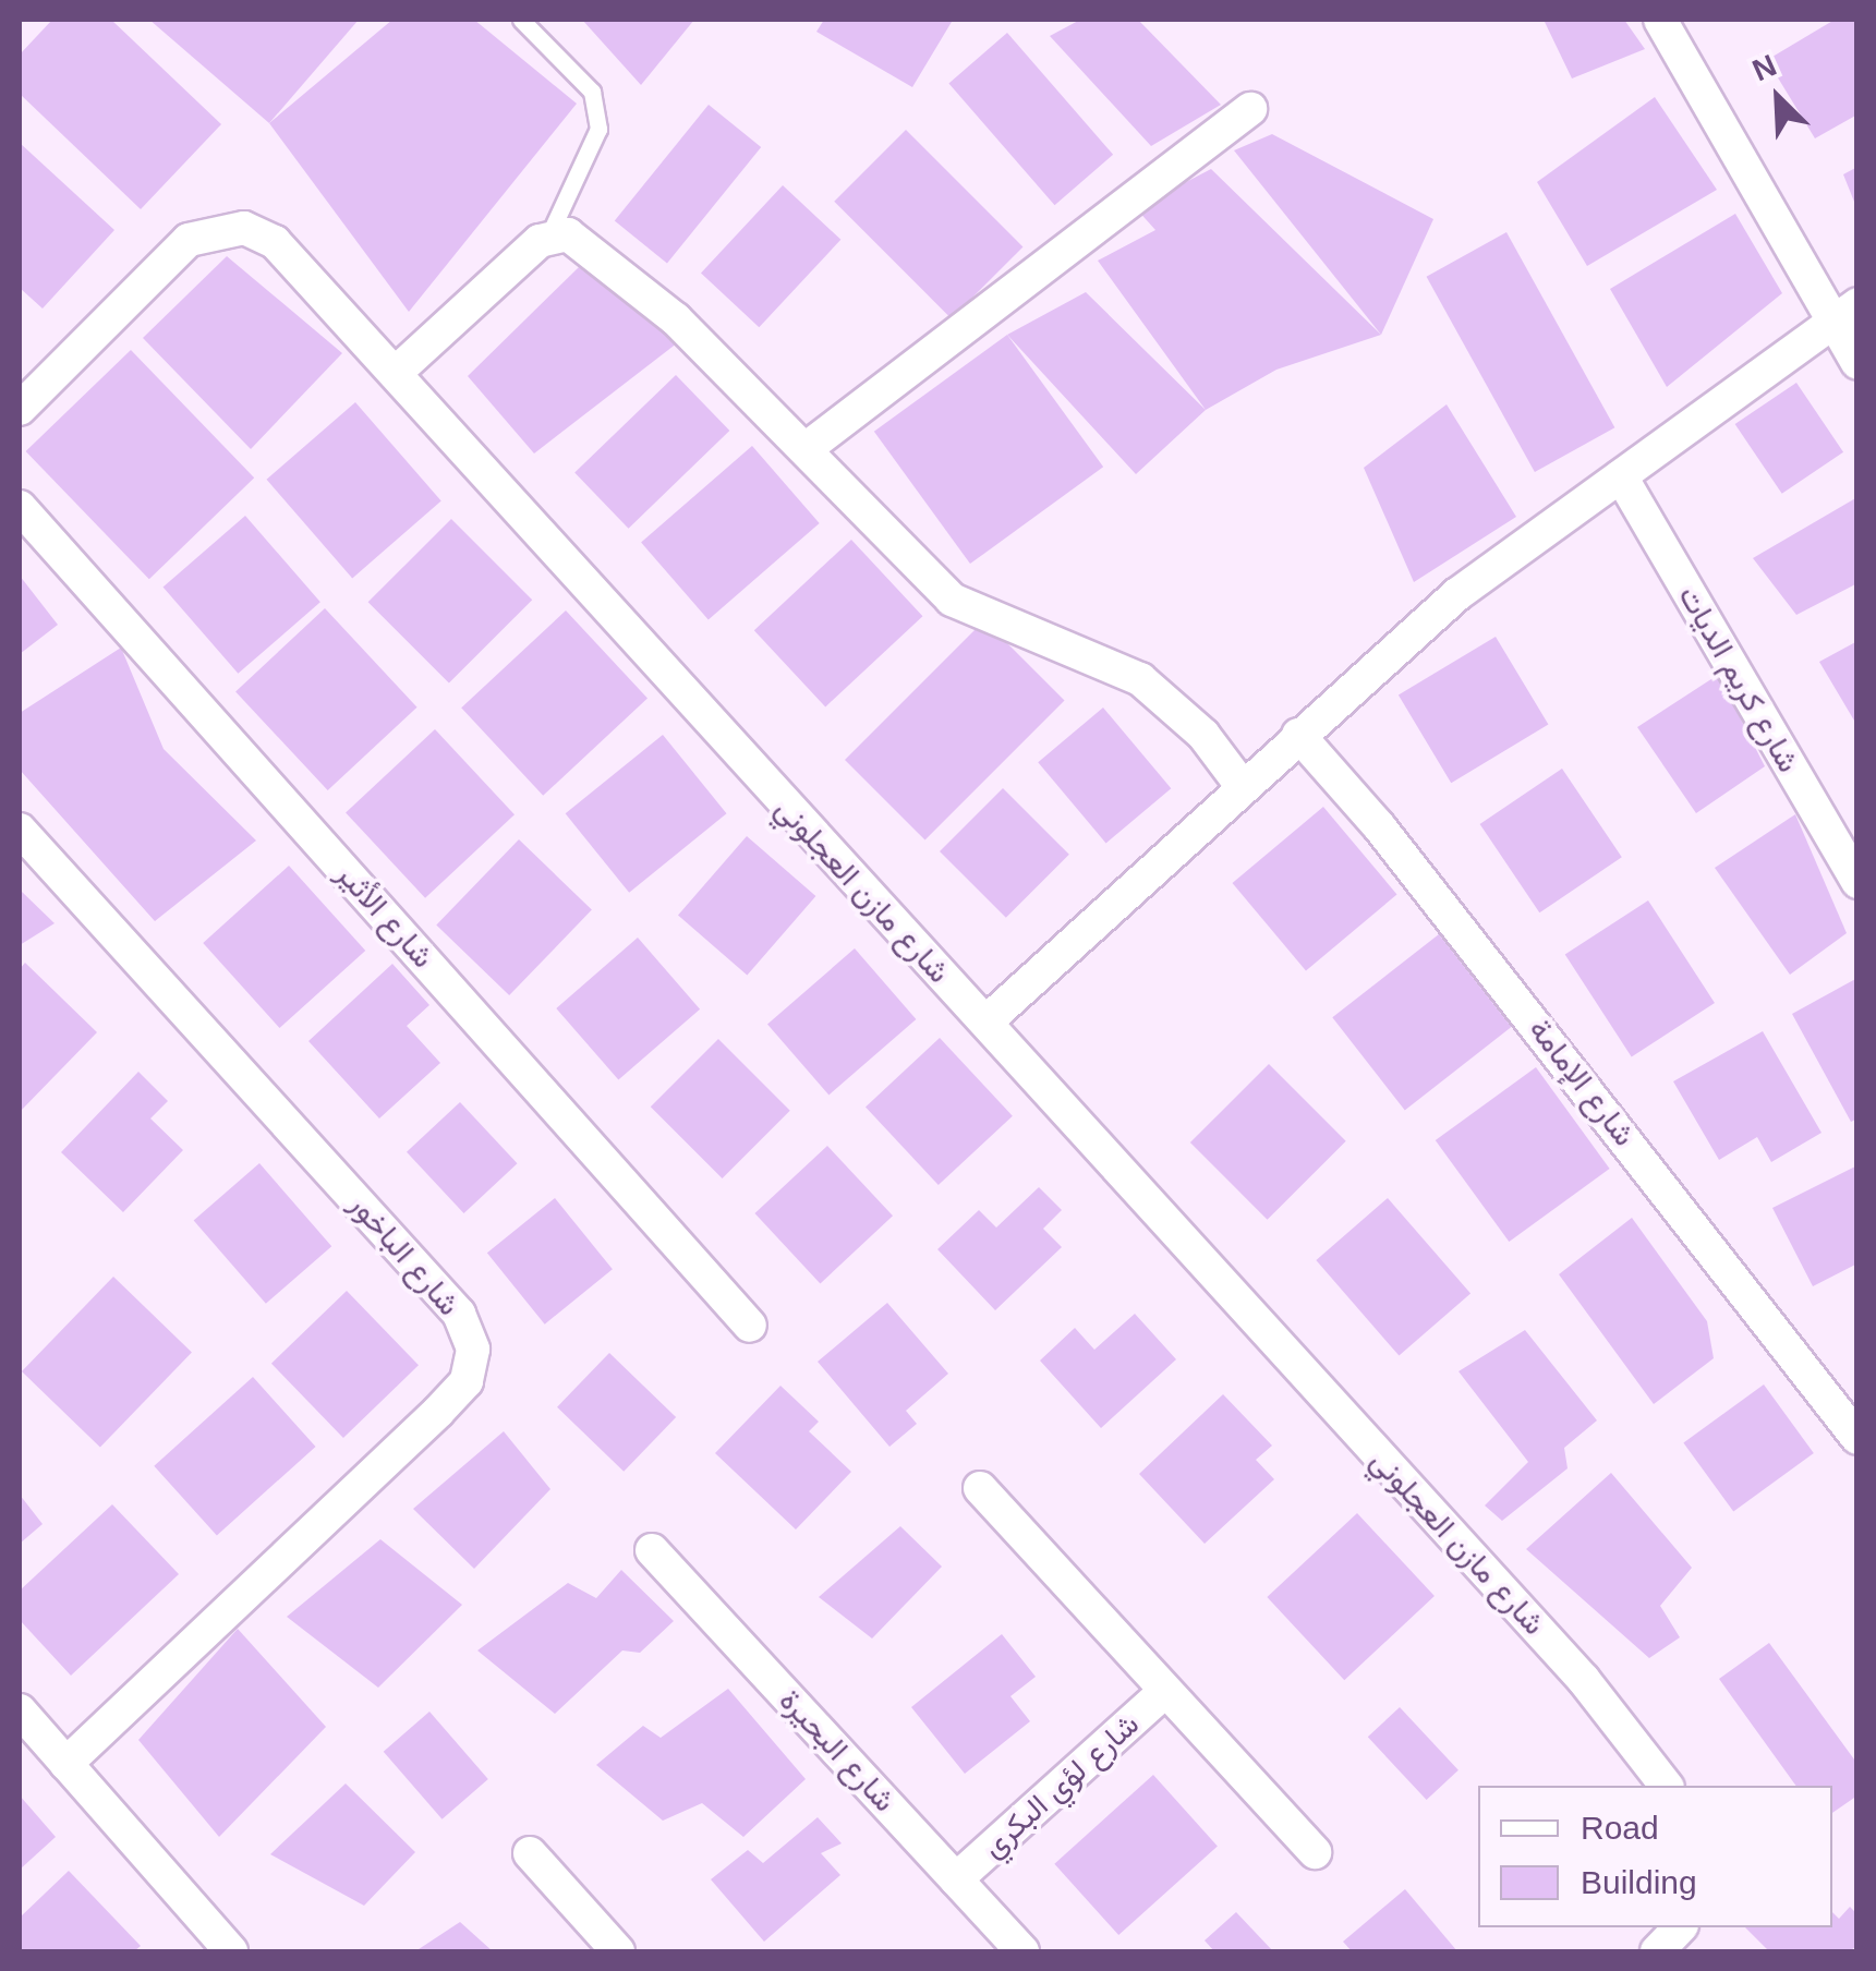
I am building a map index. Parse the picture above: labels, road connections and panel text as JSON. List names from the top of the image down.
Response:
{
  "streets": {
    "street": [
      "شارع كريم الديات",
      "شارع مازن العجلوني",
      "شارع الأثير",
      "شارع الإمامة",
      "شارع الباخور",
      "شارع البحيرة",
      "شارع لؤي البكري"
    ]
  },
  "crossings": [
    ["شارع البحيرة", "شارع لؤي البكري"]
  ],
  "legend": ["Road", "Building"],
  "north": "top left"
}
